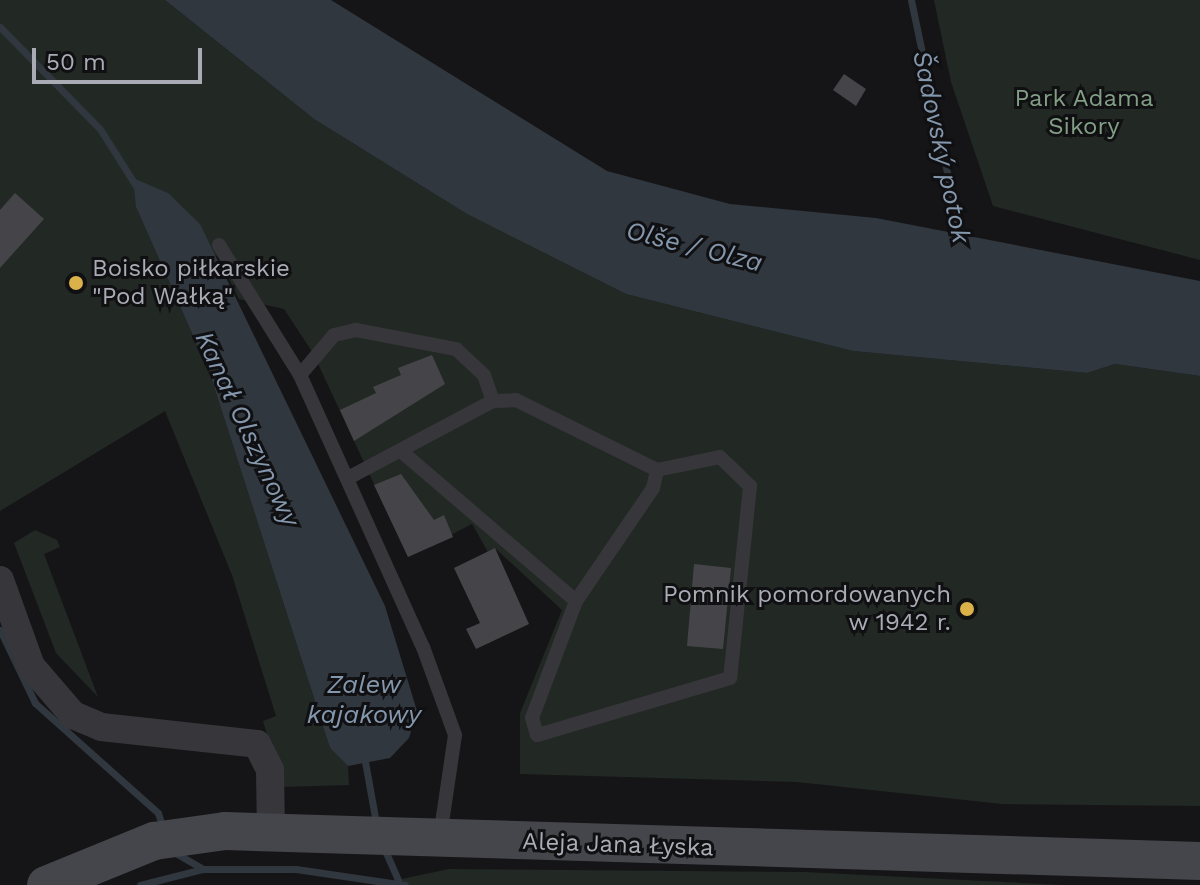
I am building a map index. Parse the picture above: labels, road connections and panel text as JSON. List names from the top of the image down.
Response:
{
  "streets": {
    "street": ["Aleja Jana Łyska"]
  },
  "water": [
    "Šadovský potok",
    "Olše / Olza",
    "Kanał Olszynowy",
    "Zalew kajakowy"
  ],
  "parks": ["Park Adama Sikory"],
  "places": ["Boisko piłkarskie \"Pod Wałką\"", "Pomnik pomordowanych w 1942 r."],
  "scale_bar": "50 m"
}
